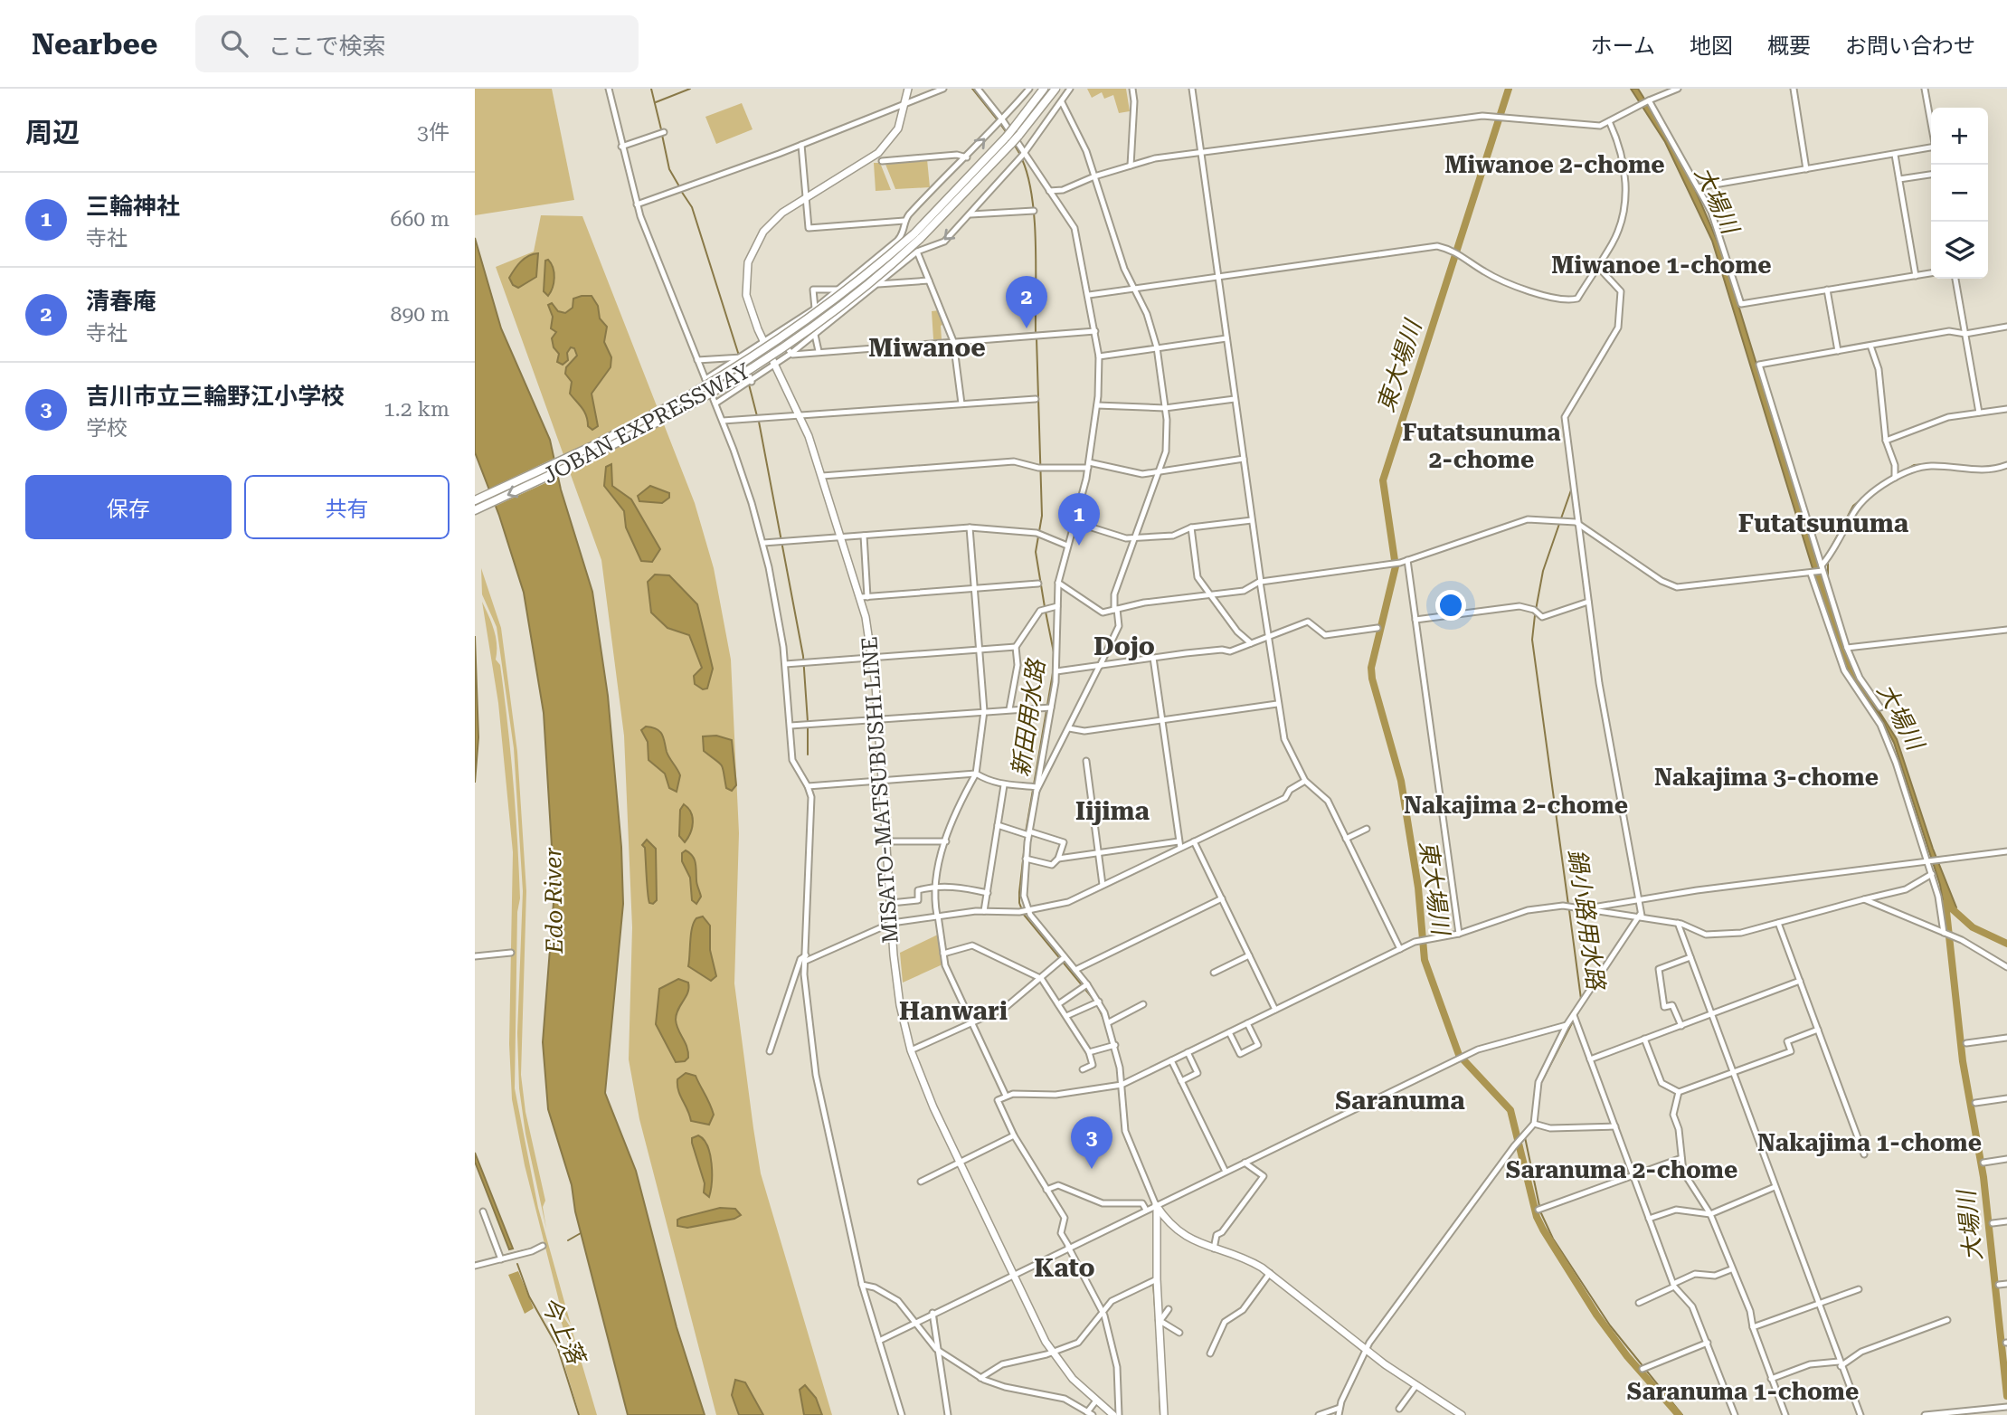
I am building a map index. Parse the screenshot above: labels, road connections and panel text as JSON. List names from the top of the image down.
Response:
{
  "streets": {
    "highway": ["JOBAN EXPRESSWAY"],
    "main road": ["MISATO-MATSUBUSHI LINE"]
  },
  "districts": [
    "Miwanoe 2-chome",
    "Miwanoe 1-chome",
    "Miwanoe",
    "Futatsunuma 2-chome",
    "Futatsunuma",
    "Dojo",
    "Nakajima 3-chome",
    "Nakajima 2-chome",
    "Iijima",
    "Hanwari",
    "Saranuma",
    "Nakajima 1-chome",
    "Saranuma 2-chome",
    "Kato",
    "Saranuma 1-chome"
  ],
  "water": [
    "大場川",
    "東大場川",
    "新田用水路",
    "Edo River",
    "鍋小路用水路",
    "今上落"
  ],
  "page": {
    "header": "Nearbee",
    "search": "ここで検索",
    "nav": [
      "ホーム",
      "地図",
      "概要",
      "お問い合わせ"
    ],
    "heading": ["周辺", "3件"],
    "map_buttons": ["+", "−"],
    "list": [
      {
        "mark": "1",
        "name": "三輪神社",
        "note": "寺社",
        "value": "660 m"
      },
      {
        "mark": "2",
        "name": "清春庵",
        "note": "寺社",
        "value": "890 m"
      },
      {
        "mark": "3",
        "name": "吉川市立三輪野江小学校",
        "note": "学校",
        "value": "1.2 km"
      }
    ],
    "pins": ["2", "1", "3"],
    "buttons": ["保存", "共有"]
  }
}
